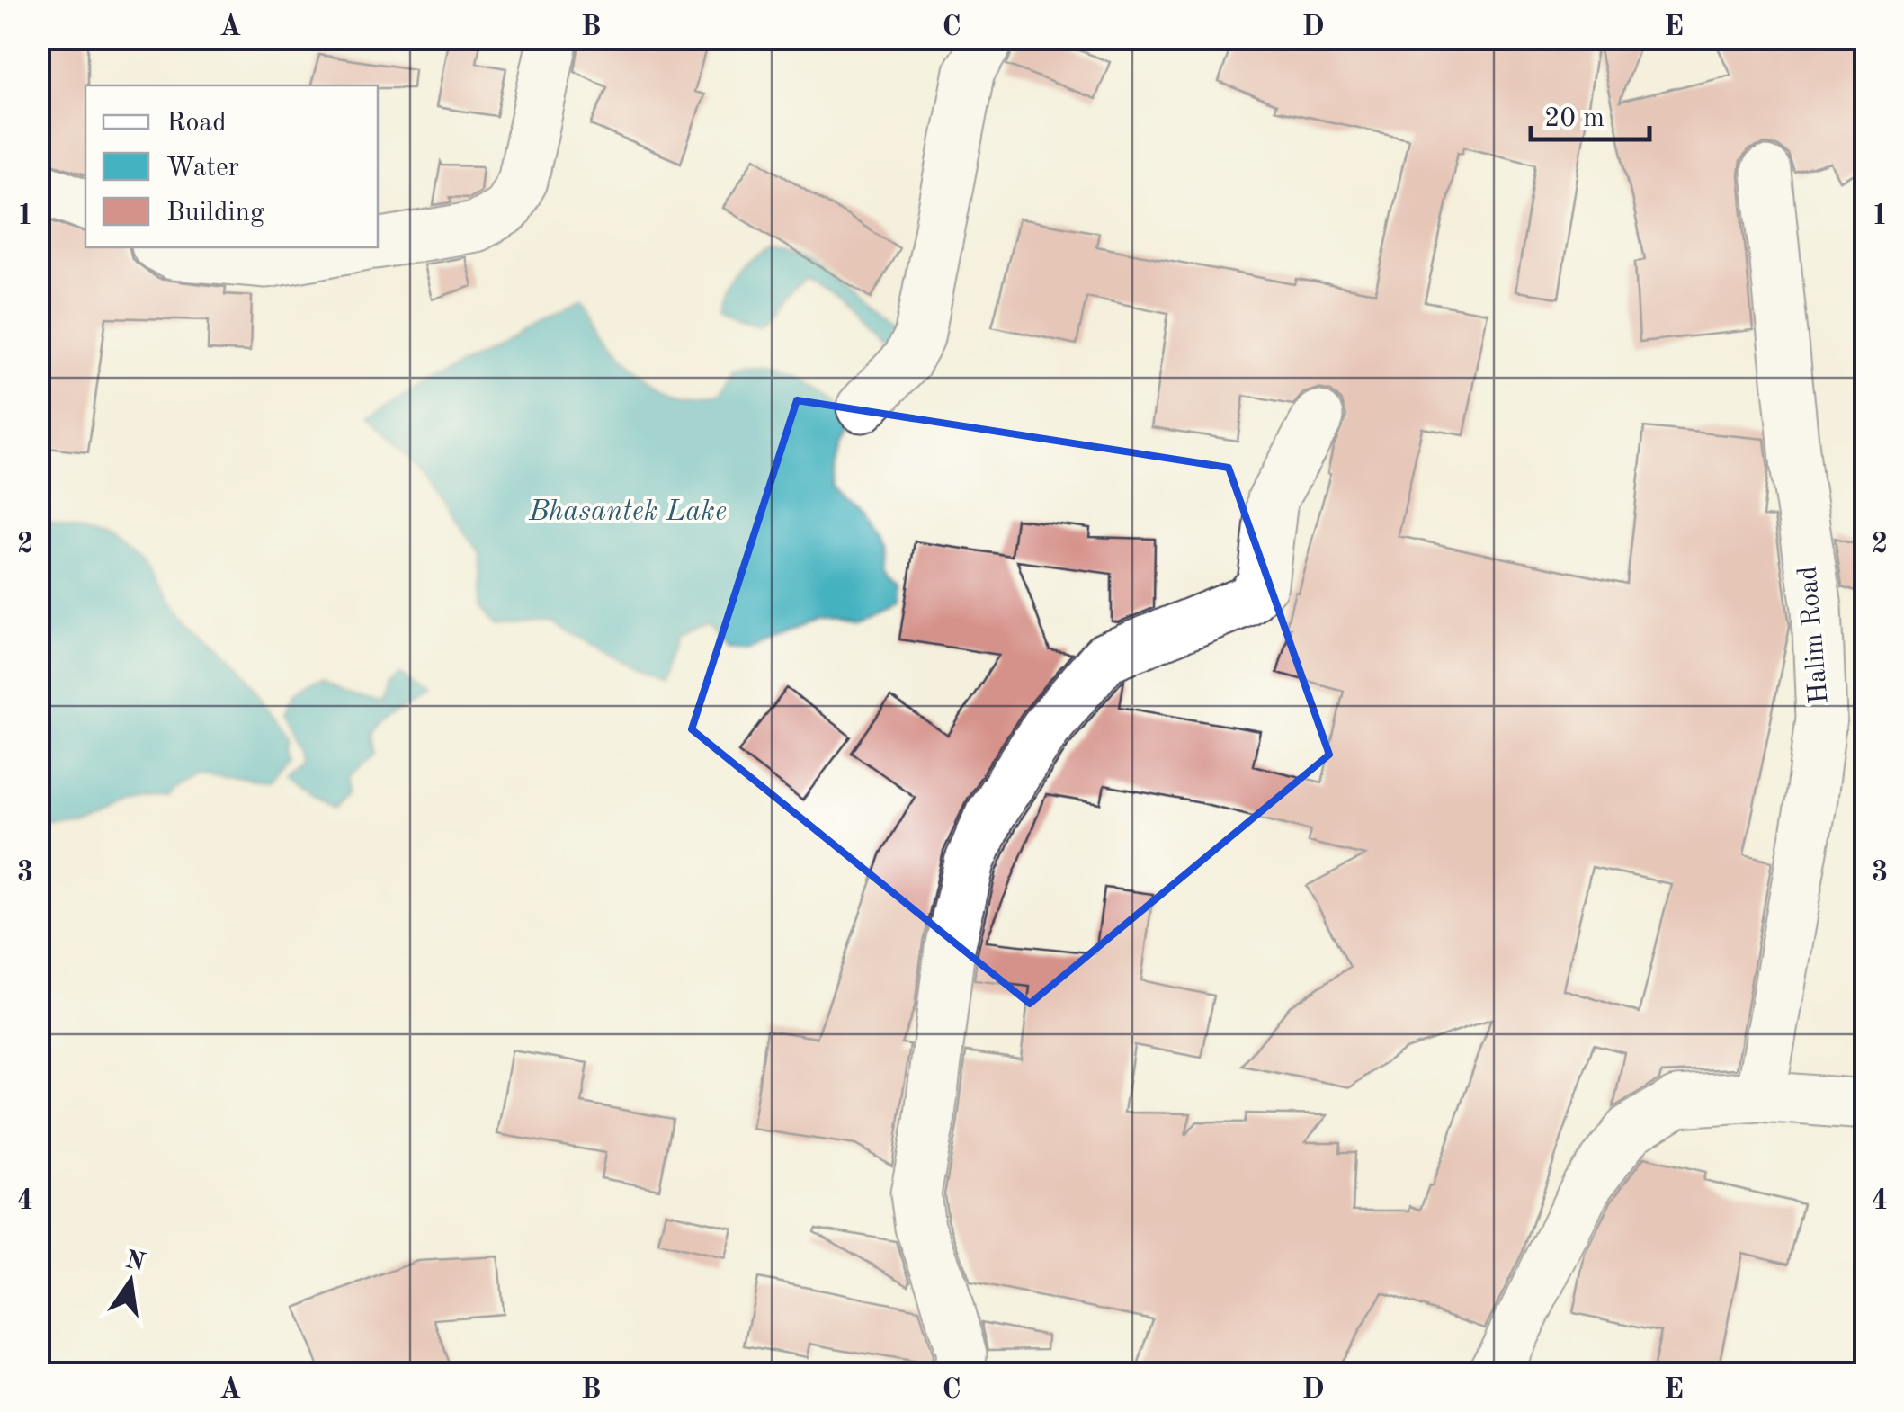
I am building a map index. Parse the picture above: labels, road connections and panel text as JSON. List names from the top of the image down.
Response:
{
  "streets": {
    "street": ["Halim Road"]
  },
  "water": ["Bhasantek Lake"],
  "legend": ["Road", "Water", "Building"],
  "scale_bar": "20 m",
  "north": "top",
  "grid": {
    "columns": [
      "A",
      "B",
      "C",
      "D",
      "E"
    ],
    "rows": [
      "1",
      "2",
      "3",
      "4"
    ]
  }
}
